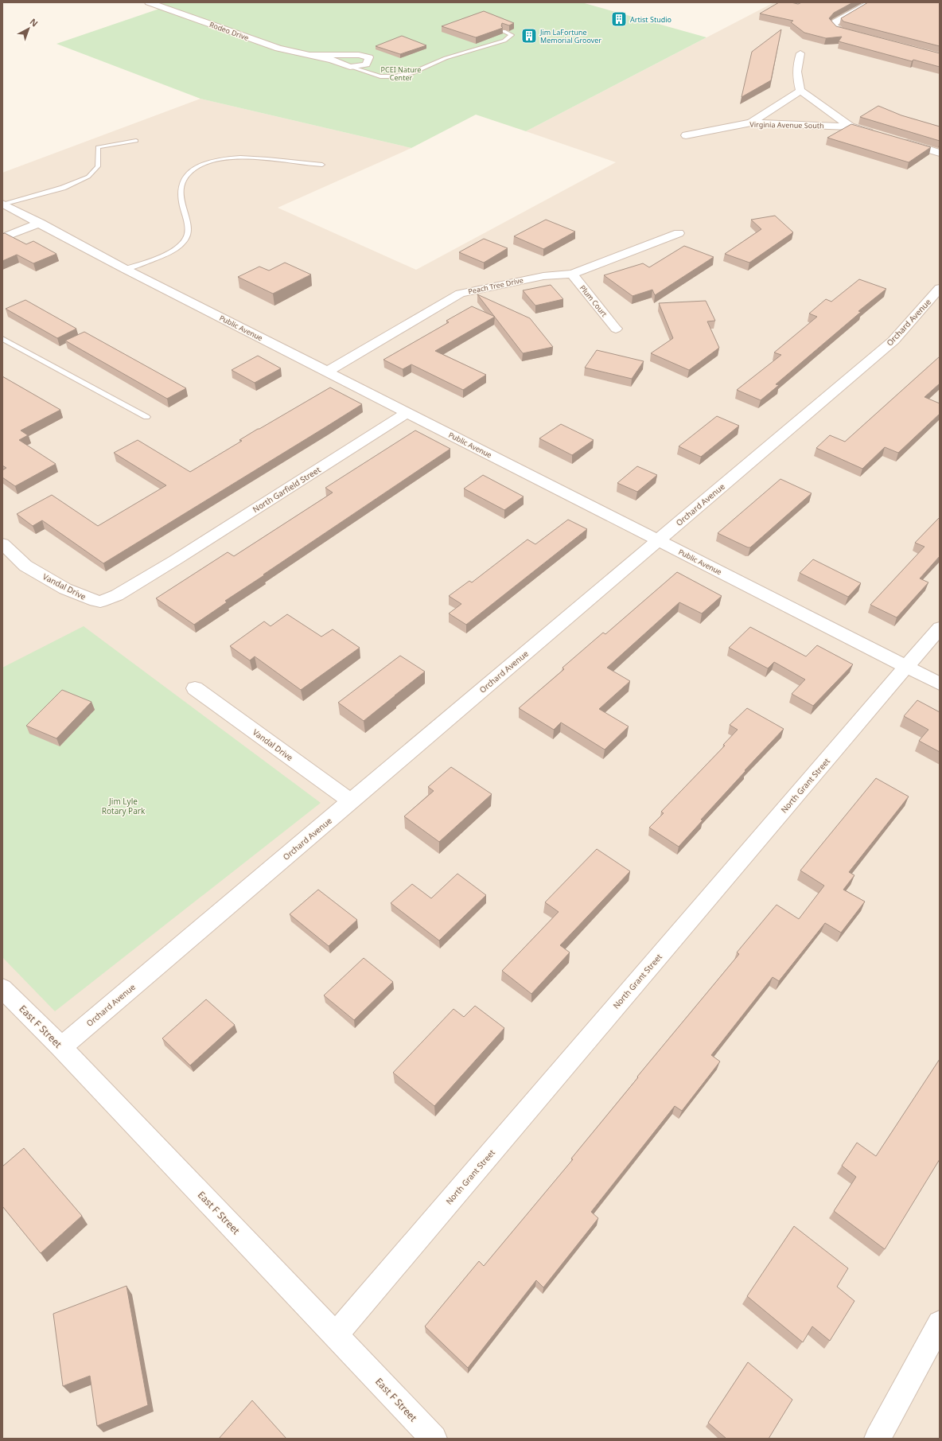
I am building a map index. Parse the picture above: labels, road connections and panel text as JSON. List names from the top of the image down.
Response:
{
  "streets": {
    "street": [
      "Rodeo Drive",
      "Virginia Avenue South",
      "Peach Tree Drive",
      "Plum Court",
      "Orchard Avenue",
      "Public Avenue",
      "North Garfield Street",
      "Vandal Drive",
      "North Grant Street",
      "East F Street"
    ]
  },
  "crossings": [
    ["Peach Tree Drive", "Plum Court"],
    ["Peach Tree Drive", "Public Avenue"],
    ["Orchard Avenue", "Public Avenue"],
    ["Orchard Avenue", "Vandal Drive"],
    ["Orchard Avenue", "East F Street"],
    ["Public Avenue", "North Garfield Street"],
    ["Public Avenue", "North Grant Street"],
    ["North Garfield Street", "Vandal Drive"],
    ["North Grant Street", "East F Street"]
  ],
  "parks": ["PCEI Nature Center", "Jim Lyle Rotary Park"],
  "places": {
    "building": ["Artist Studio", "Jim LaFortune Memorial Groover"]
  },
  "north": "top right"
}
